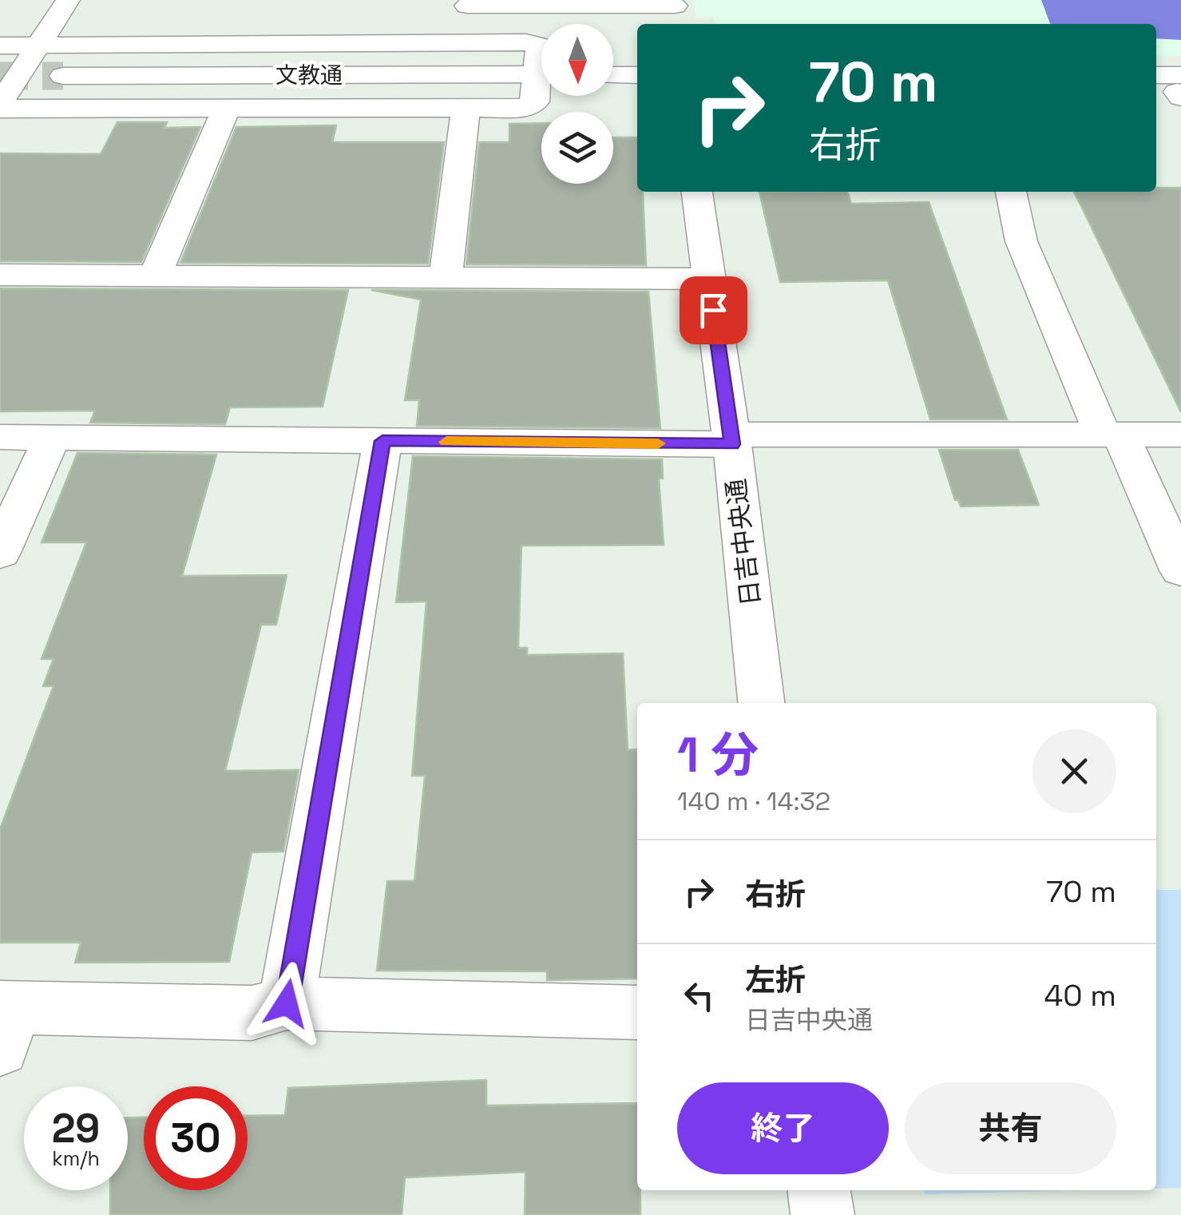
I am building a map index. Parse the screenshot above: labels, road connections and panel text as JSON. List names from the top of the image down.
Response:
{
  "streets": {
    "street": ["文教通", "日吉中央通"]
  },
  "north": "bottom",
  "page": {
    "turn": ["70 m", "右折"],
    "heading": ["1 分", "140 m · 14:32"],
    "list": [
      {
        "name": "右折",
        "value": "70 m"
      },
      {
        "name": "左折",
        "note": "日吉中央通",
        "value": "40 m"
      }
    ],
    "buttons": ["終了", "共有"],
    "speed": "29 km/h",
    "limit": "30"
  }
}
